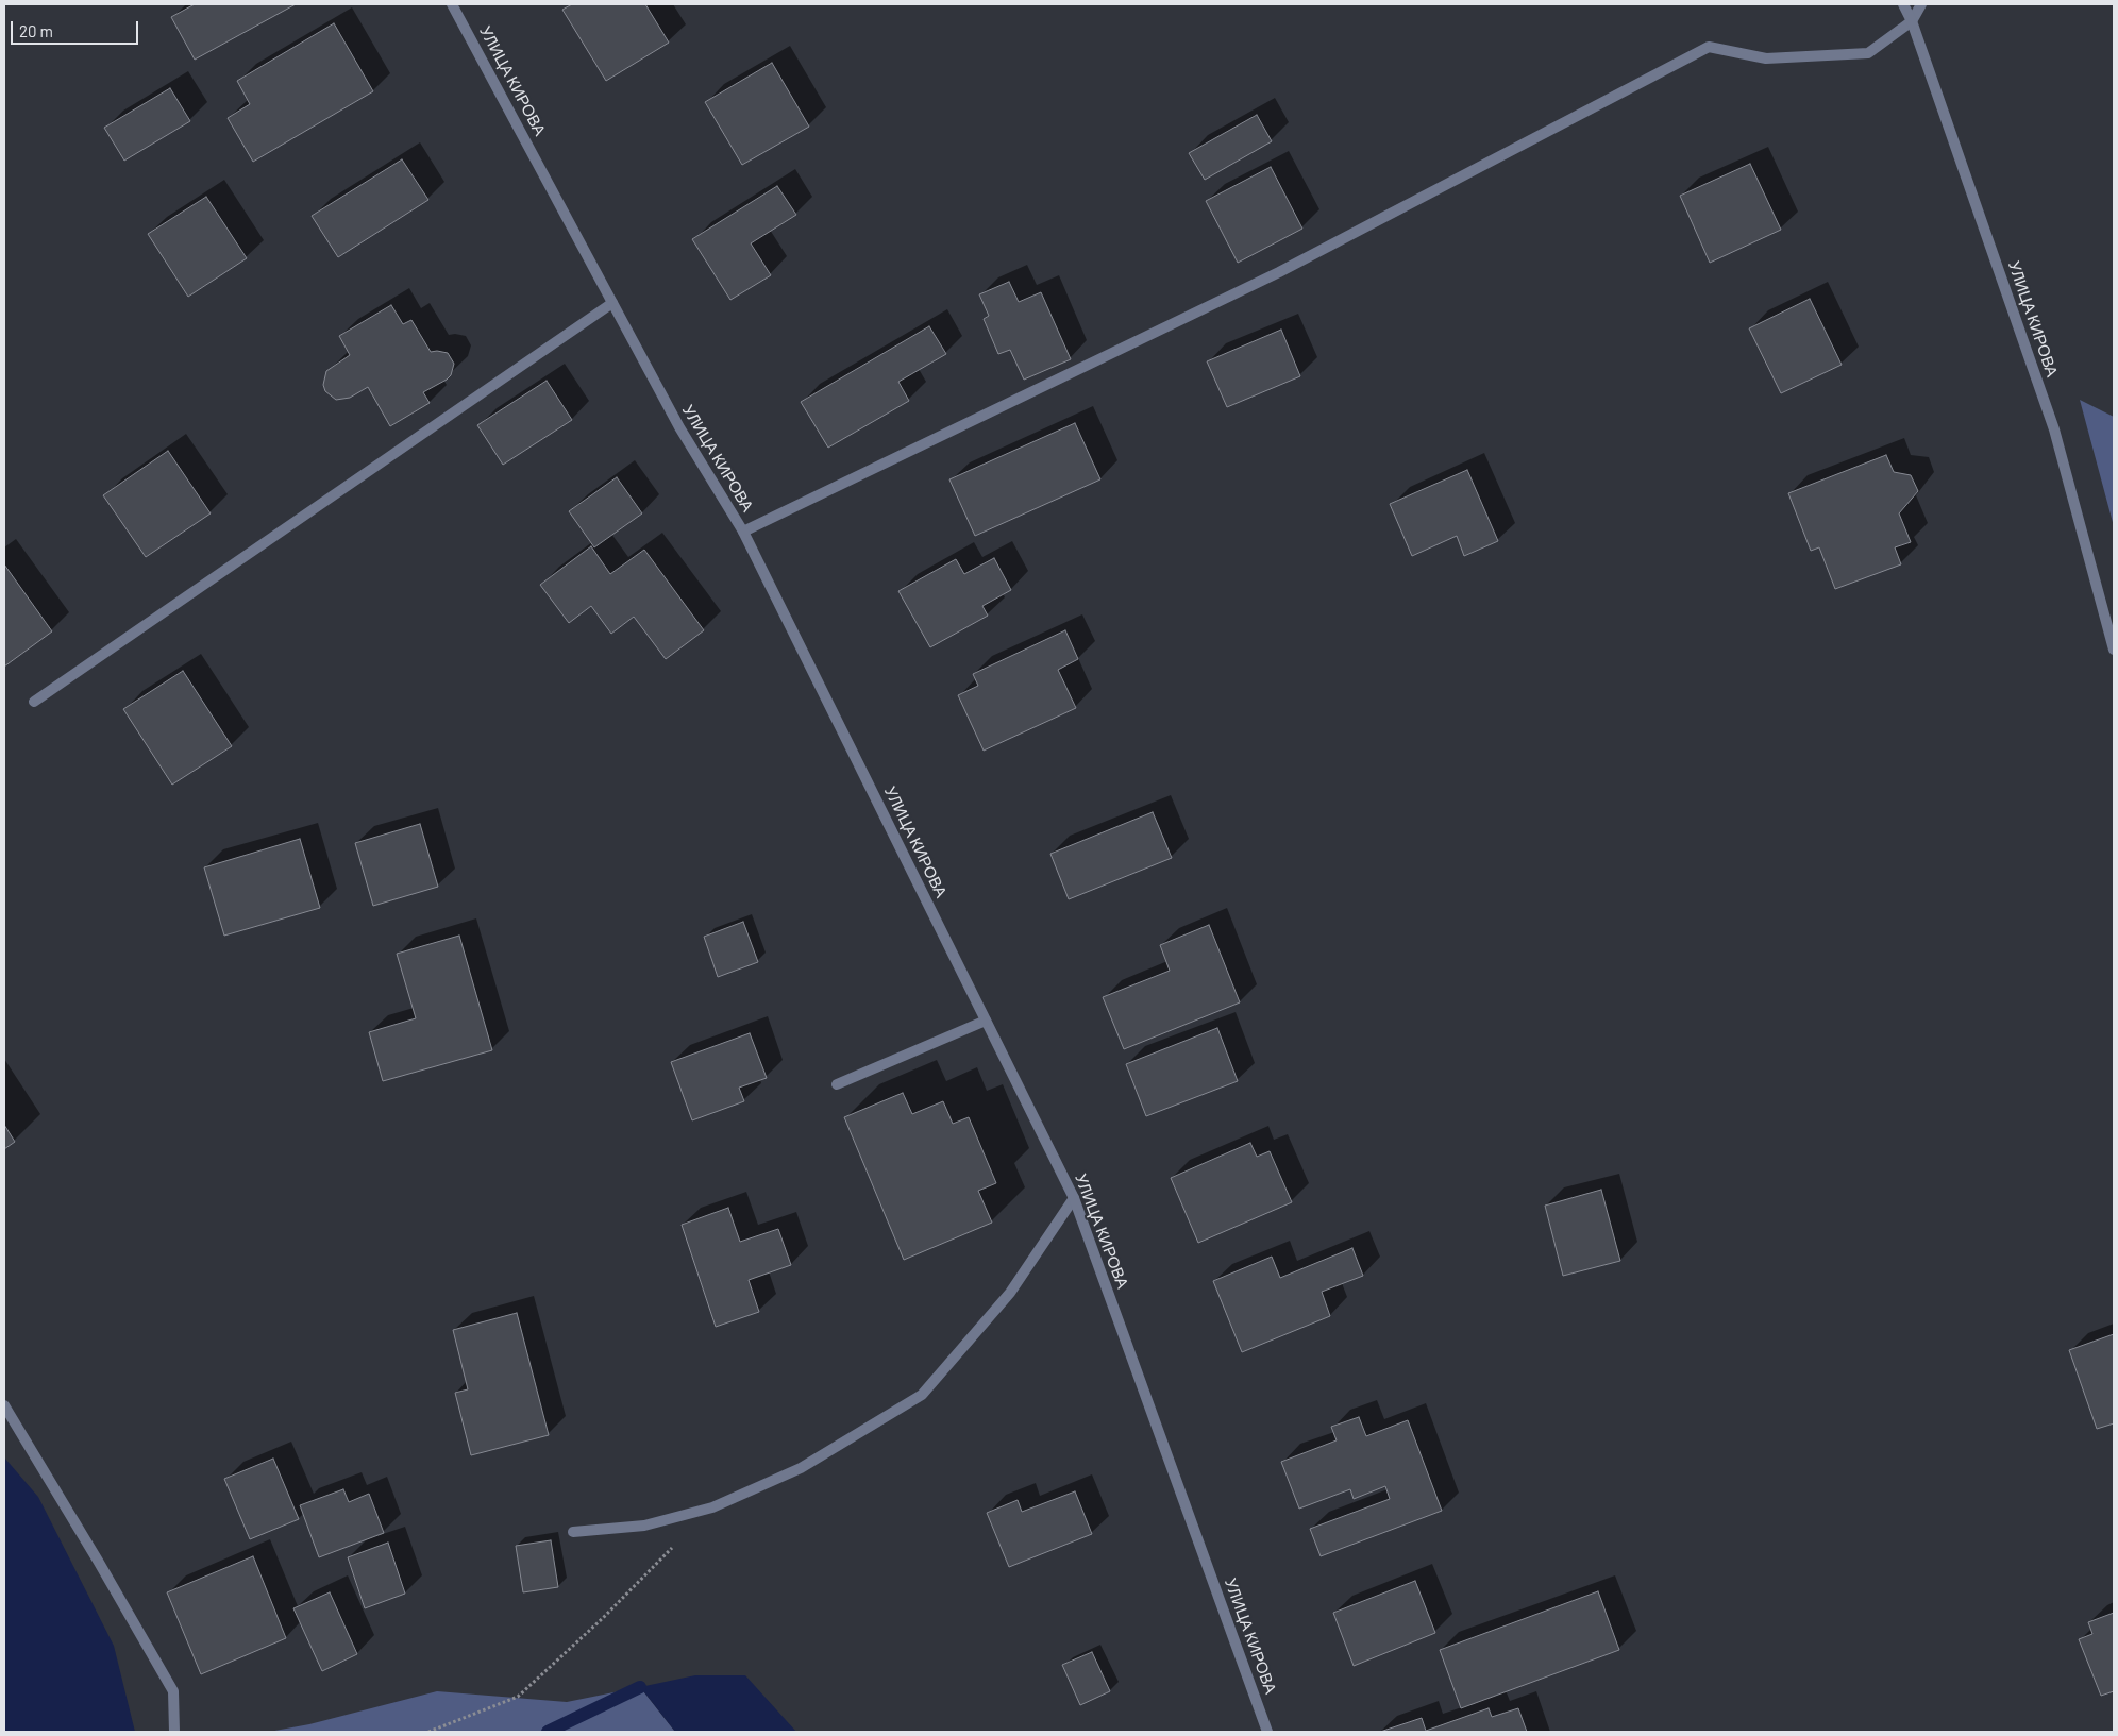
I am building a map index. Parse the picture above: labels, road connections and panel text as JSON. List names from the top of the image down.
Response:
{
  "streets": {
    "street": ["УЛИЦА КИРОВА"]
  },
  "scale_bar": "20 m"
}
